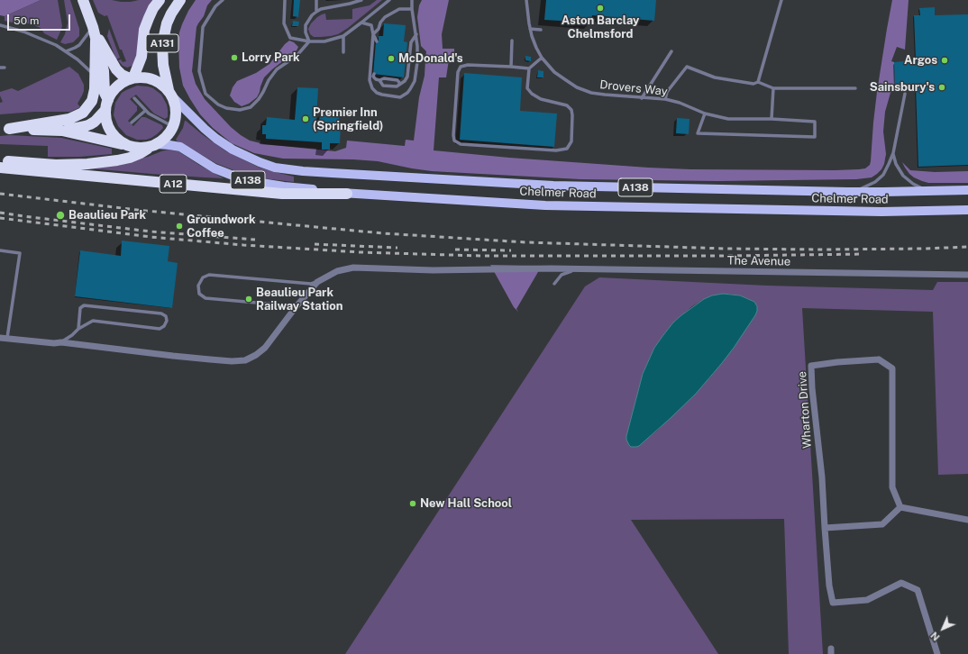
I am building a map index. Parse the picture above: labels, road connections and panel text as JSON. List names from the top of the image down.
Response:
{
  "streets": {
    "highway": ["A131", "A12"],
    "main road": ["A138", "Chelmer Road"],
    "street": ["The Avenue", "Wharton Drive"],
    "lane": ["Drovers Way"]
  },
  "crossings": [
    ["A131", "Chelmer Road"],
    ["A12", "Chelmer Road"]
  ],
  "places": [
    "Aston Barclay Chelmsford",
    "Lorry Park",
    "McDonald's",
    "Argos",
    "Sainsbury's",
    "Premier Inn (Springfield)",
    "Beaulieu Park",
    "Groundwork Coffee",
    "Beaulieu Park Railway Station",
    "New Hall School"
  ],
  "scale_bar": "50 m",
  "north": "bottom left"
}
